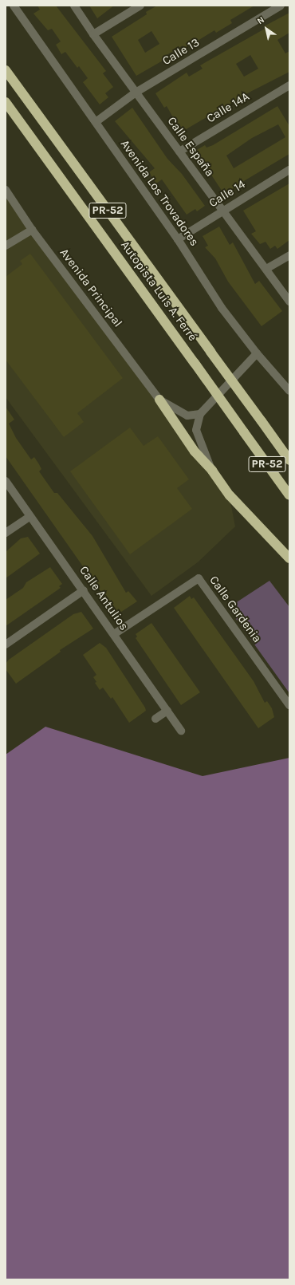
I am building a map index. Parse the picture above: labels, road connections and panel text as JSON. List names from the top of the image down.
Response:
{
  "streets": {
    "highway": ["PR-52", "Autopista Luis A. Ferré"],
    "street": [
      "Calle 13",
      "Calle 14A",
      "Calle España",
      "Avenida Los Trovadores",
      "Calle 14",
      "Avenida Principal",
      "Calle Antulios",
      "Calle Gardenia"
    ]
  },
  "crossings": [
    ["Calle 13", "Calle España"],
    ["Calle 13", "Avenida Los Trovadores"],
    ["Calle 14A", "Calle España"],
    ["Calle España", "Calle 14"],
    ["Avenida Los Trovadores", "Calle 14"],
    ["Calle Antulios", "Calle Gardenia"]
  ],
  "north": "top left"
}
